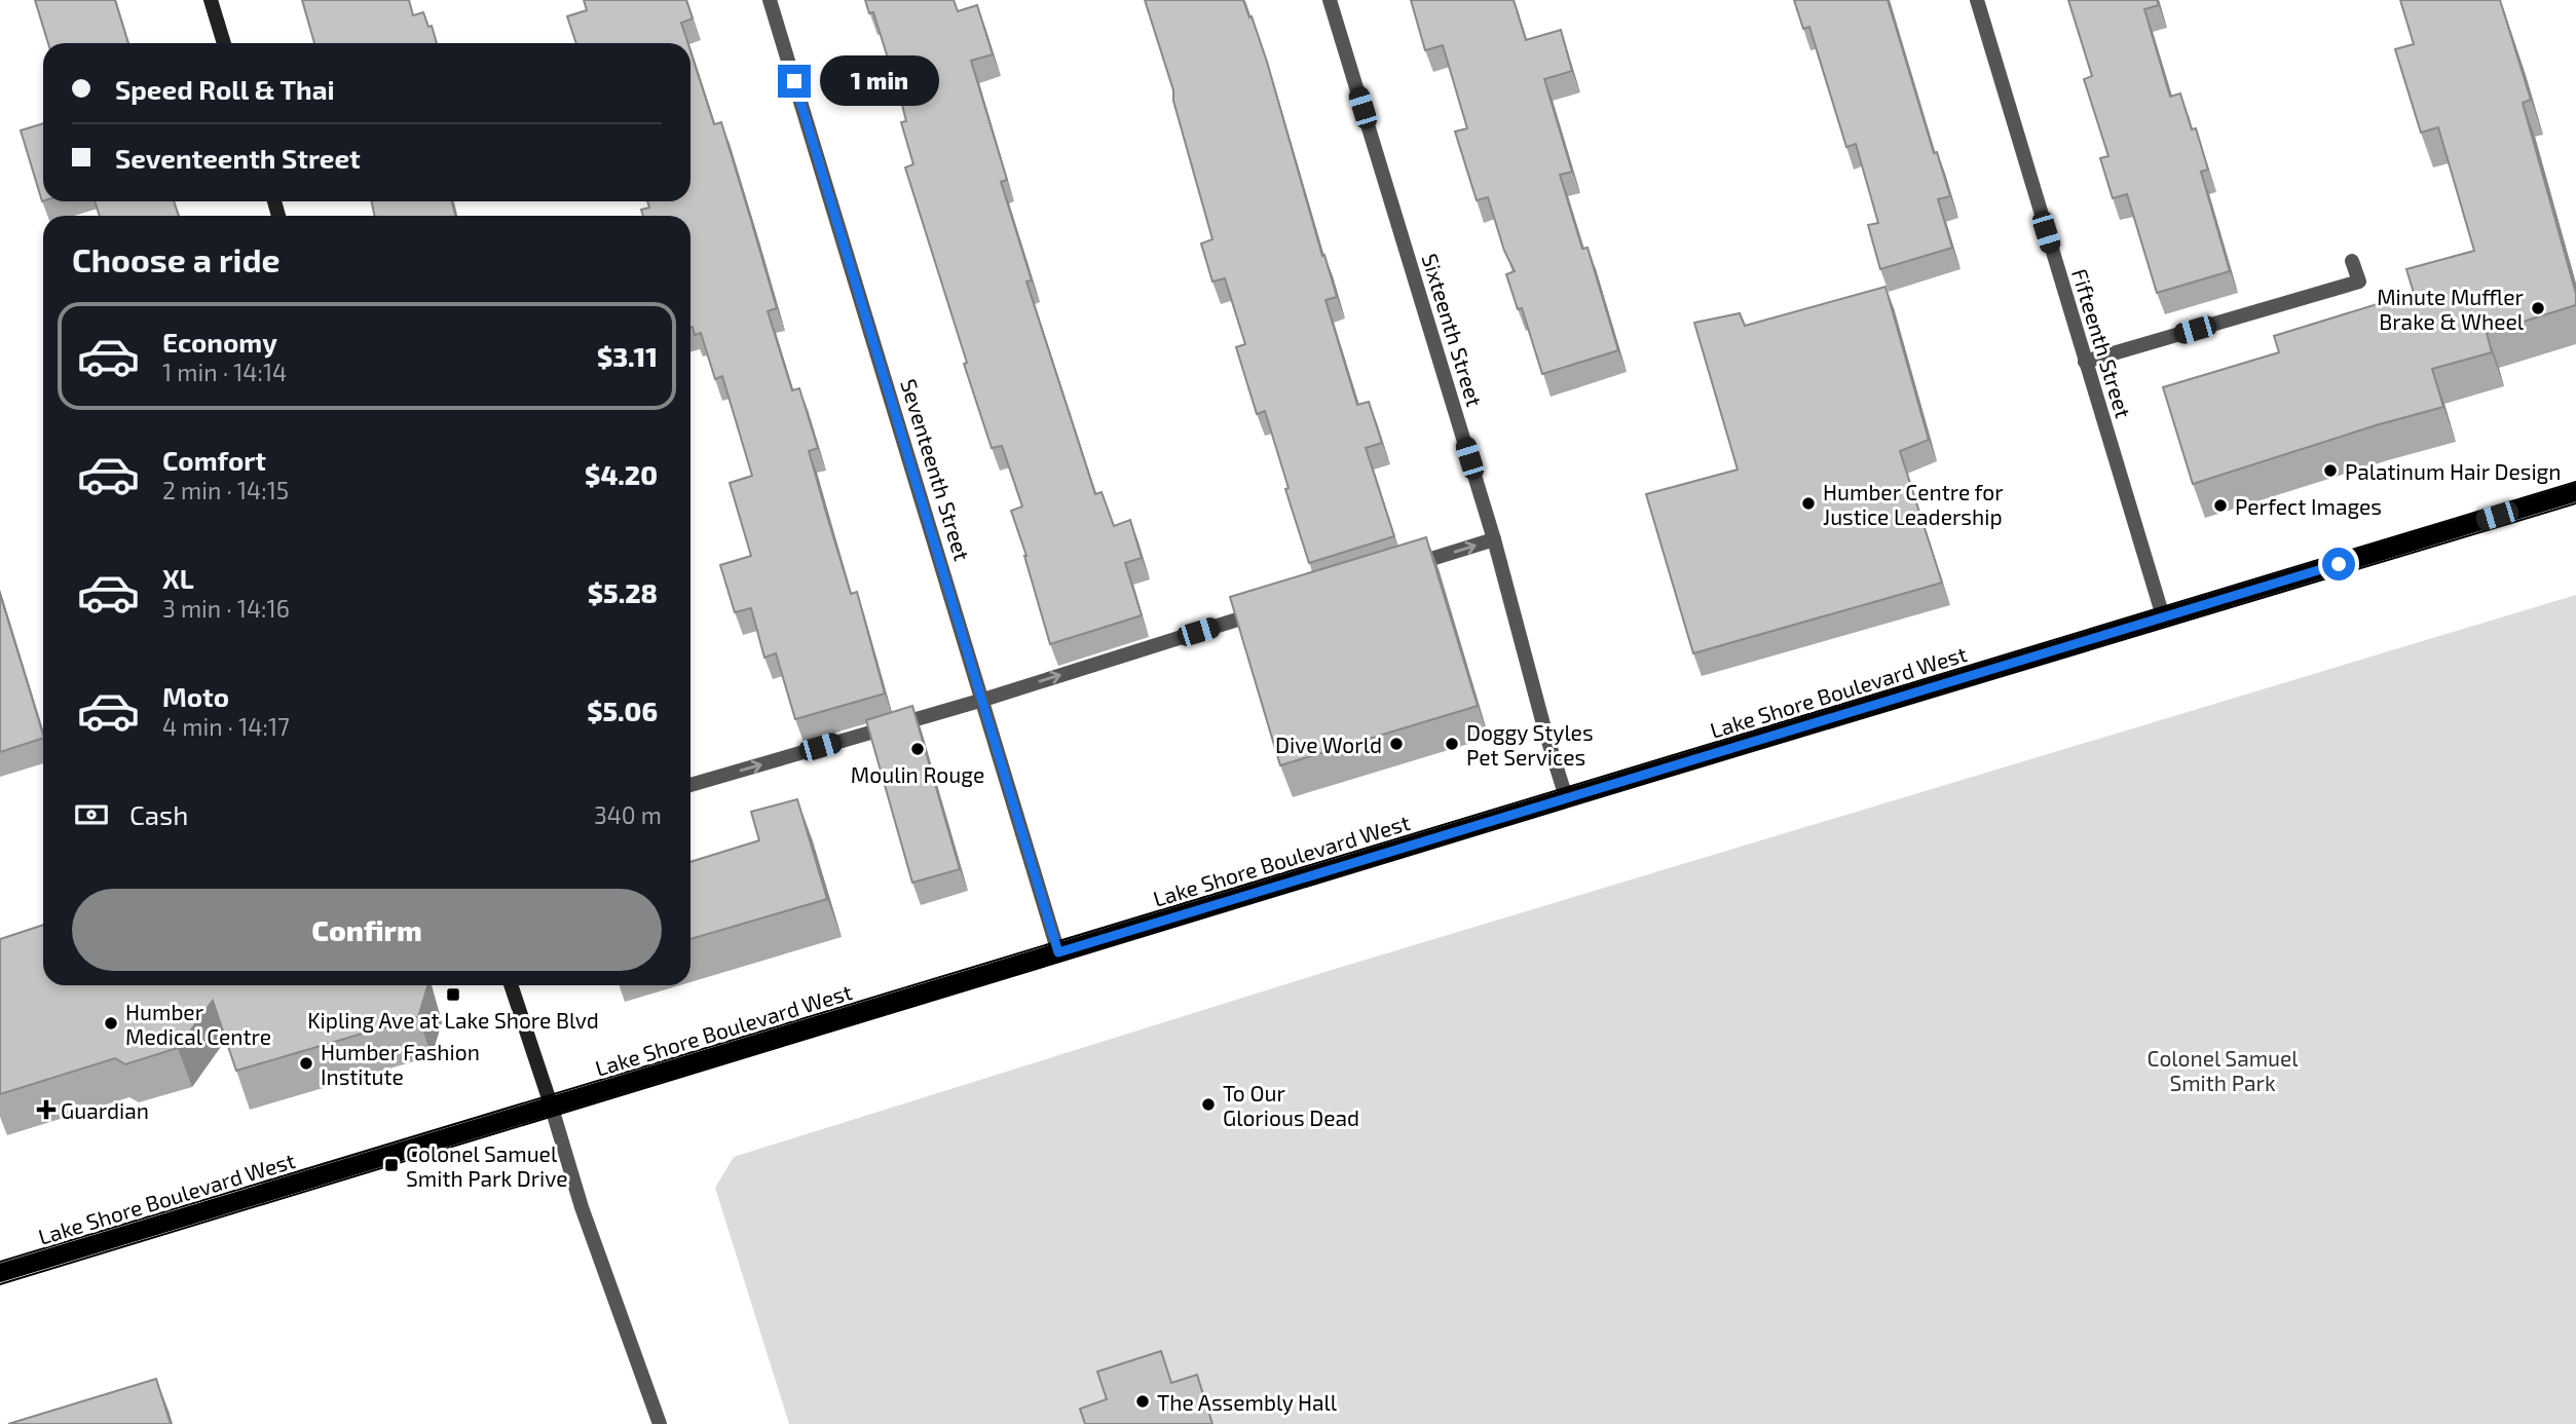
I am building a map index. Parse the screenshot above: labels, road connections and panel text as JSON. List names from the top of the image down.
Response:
{
  "streets": {
    "main road": ["Lake Shore Boulevard West"],
    "street": ["Sixteenth Street", "Fifteenth Street", "Seventeenth Street"]
  },
  "crossings": [
    ["Sixteenth Street", "Lake Shore Boulevard West"],
    ["Fifteenth Street", "Lake Shore Boulevard West"],
    ["Seventeenth Street", "Lake Shore Boulevard West"]
  ],
  "parks": ["Colonel Samuel Smith Park"],
  "places": {
    "other": [
      "Minute Muffler Brake & Wheel",
      "Palatinum Hair Design",
      "Humber Centre for Justice Leadership",
      "Perfect Images",
      "Dive World",
      "Doggy Styles Pet Services",
      "Moulin Rouge",
      "Humber Medical Centre",
      "Humber Fashion Institute",
      "To Our Glorious Dead",
      "The Assembly Hall"
    ],
    "transit": ["Kipling Ave at Lake Shore Blvd", "Colonel Samuel Smith Park Drive"],
    "health": ["Guardian"]
  },
  "page": {
    "banner": ["Speed Roll & Thai", "Seventeenth Street"],
    "bubble": "1 min",
    "heading": "Choose a ride",
    "list": [
      {
        "name": "Economy",
        "note": "1 min · 14:14",
        "value": "$3.11"
      },
      {
        "name": "Comfort",
        "note": "2 min · 14:15",
        "value": "$4.20"
      },
      {
        "name": "XL",
        "note": "3 min · 14:16",
        "value": "$5.28"
      },
      {
        "name": "Moto",
        "note": "4 min · 14:17",
        "value": "$5.06"
      }
    ],
    "pay": ["Cash", "340 m"],
    "buttons": "Confirm"
  }
}
